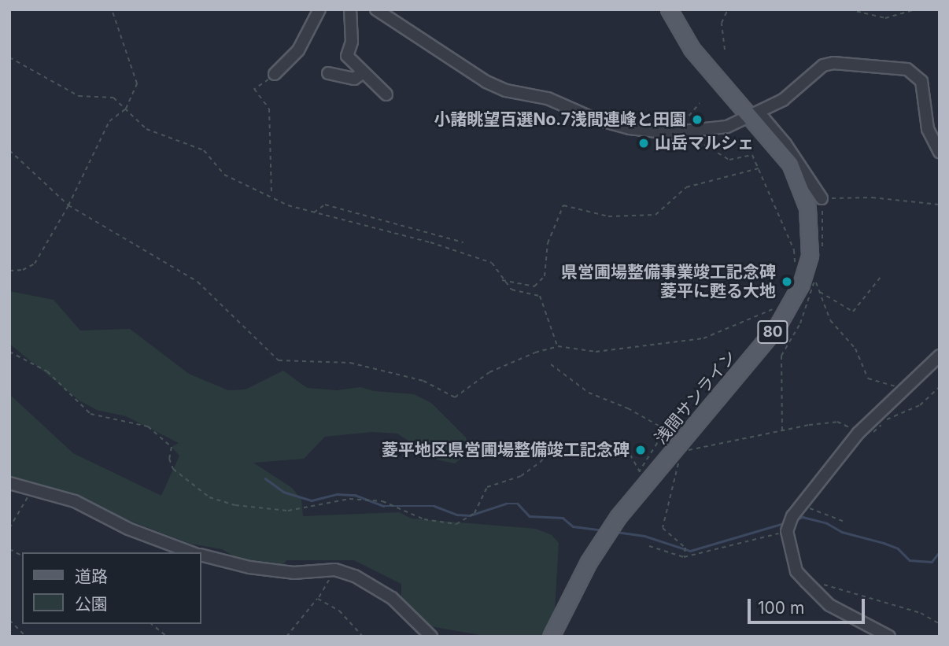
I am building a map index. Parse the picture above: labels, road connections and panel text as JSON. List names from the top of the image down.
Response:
{
  "streets": {
    "main road": ["80", "浅間サンライン"]
  },
  "places": [
    "小諸眺望百選No.7浅間連峰と田園",
    "山岳マルシェ",
    "県営圃場整備事業竣工記念碑 菱平に甦る大地",
    "菱平地区県営圃場整備竣工記念碑"
  ],
  "legend": ["道路", "公園"],
  "scale_bar": "100 m"
}
